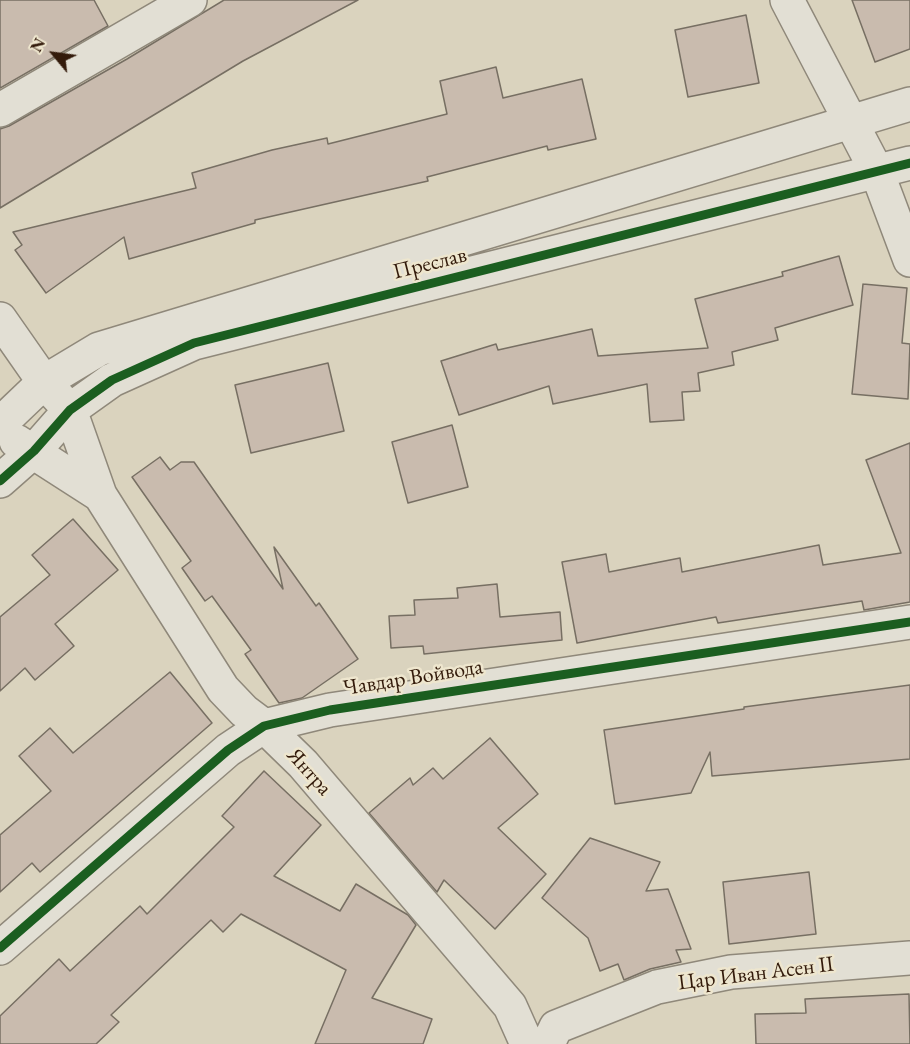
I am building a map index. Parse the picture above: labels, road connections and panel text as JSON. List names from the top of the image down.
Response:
{
  "streets": {
    "street": [
      "Преслав",
      "Чавдар Войвода",
      "Янтра",
      "Цар Иван Асен II"
    ]
  },
  "crossings": [
    ["Чавдар Войвода", "Янтра"]
  ],
  "north": "top left"
}
